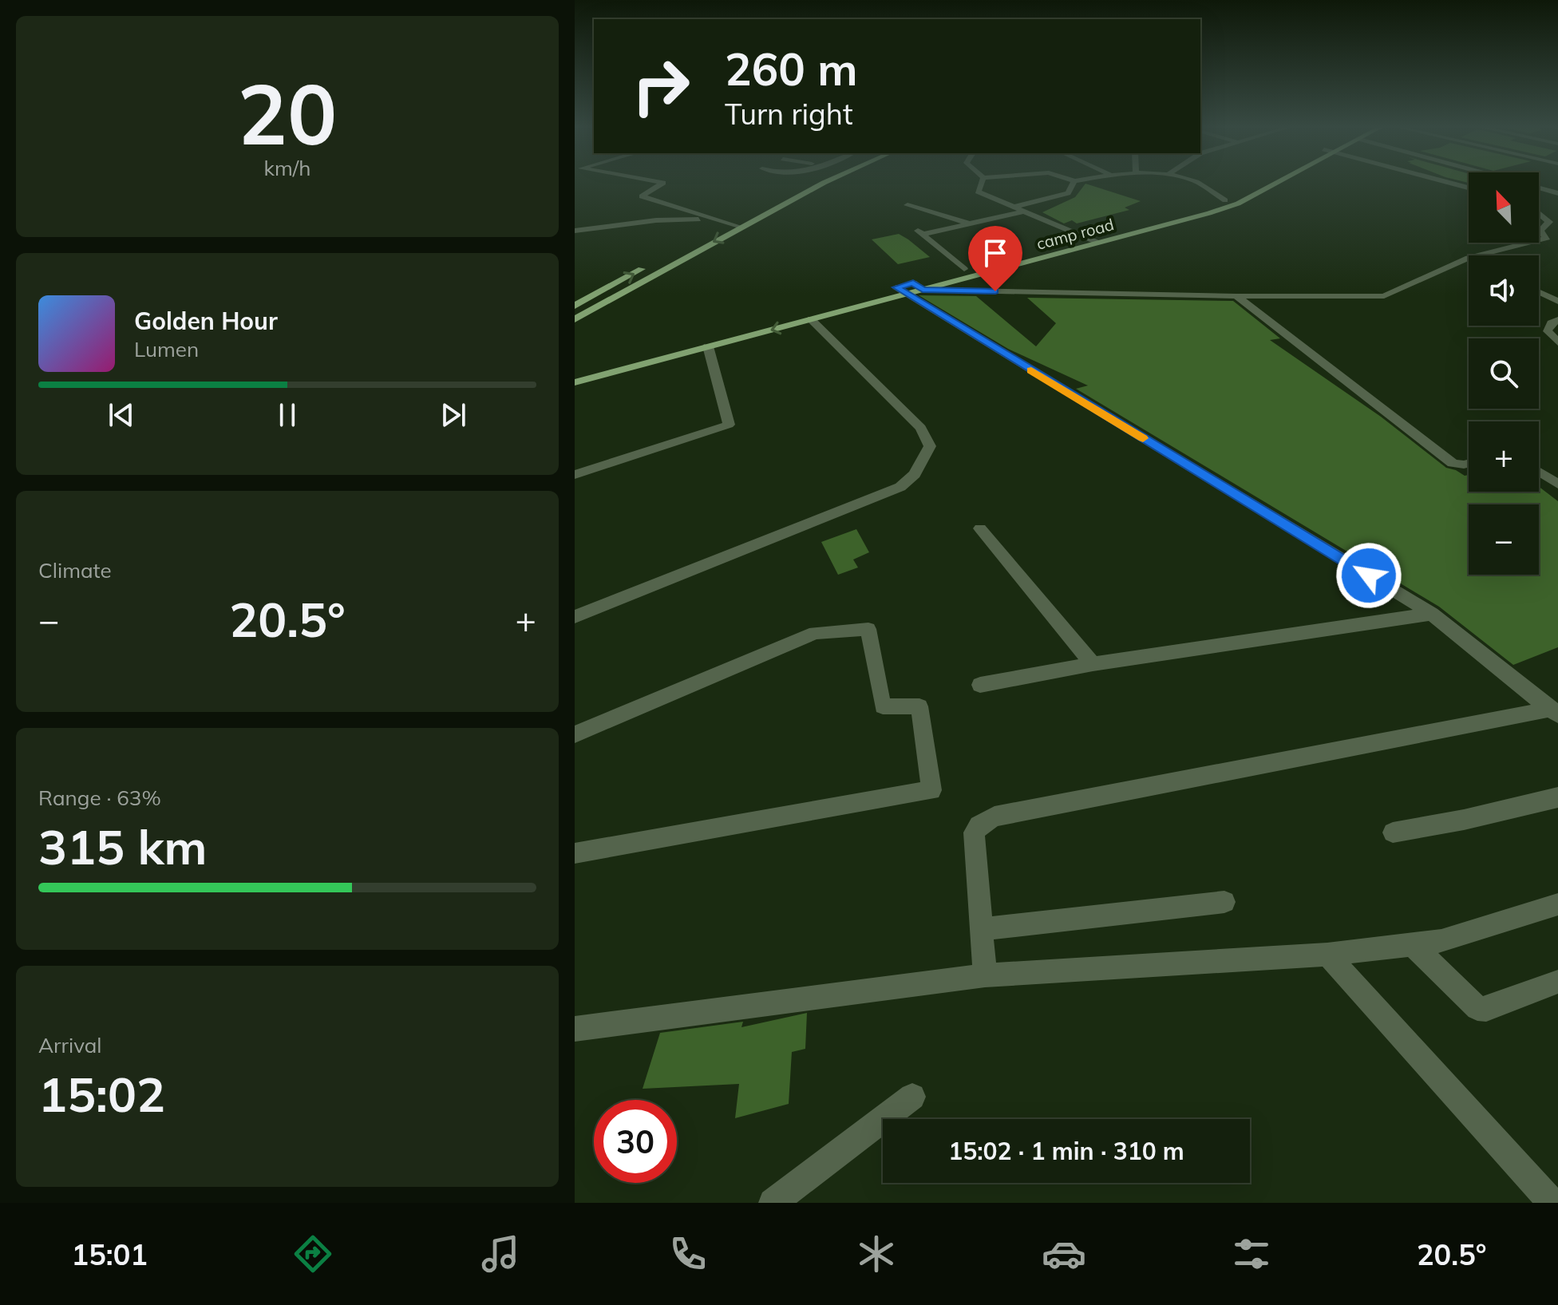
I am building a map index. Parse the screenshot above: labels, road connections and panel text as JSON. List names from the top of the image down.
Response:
{
  "streets": {
    "main road": ["camp road"]
  },
  "north": "top left",
  "page": {
    "tile": [
      ["20", "km/h"],
      "Climate",
      ["Range · 63%", "315 km"],
      ["Arrival", "15:02"]
    ],
    "turn": ["260 m", "Turn right"],
    "map_buttons": ["+", "−"],
    "song": ["Golden Hour", "Lumen"],
    "heat": ["−", "20.5°", "+"],
    "limit": "30",
    "trip": "15:02 · 1 min · 310 m",
    "tabs": ["15:01", "20.5°"]
  }
}
